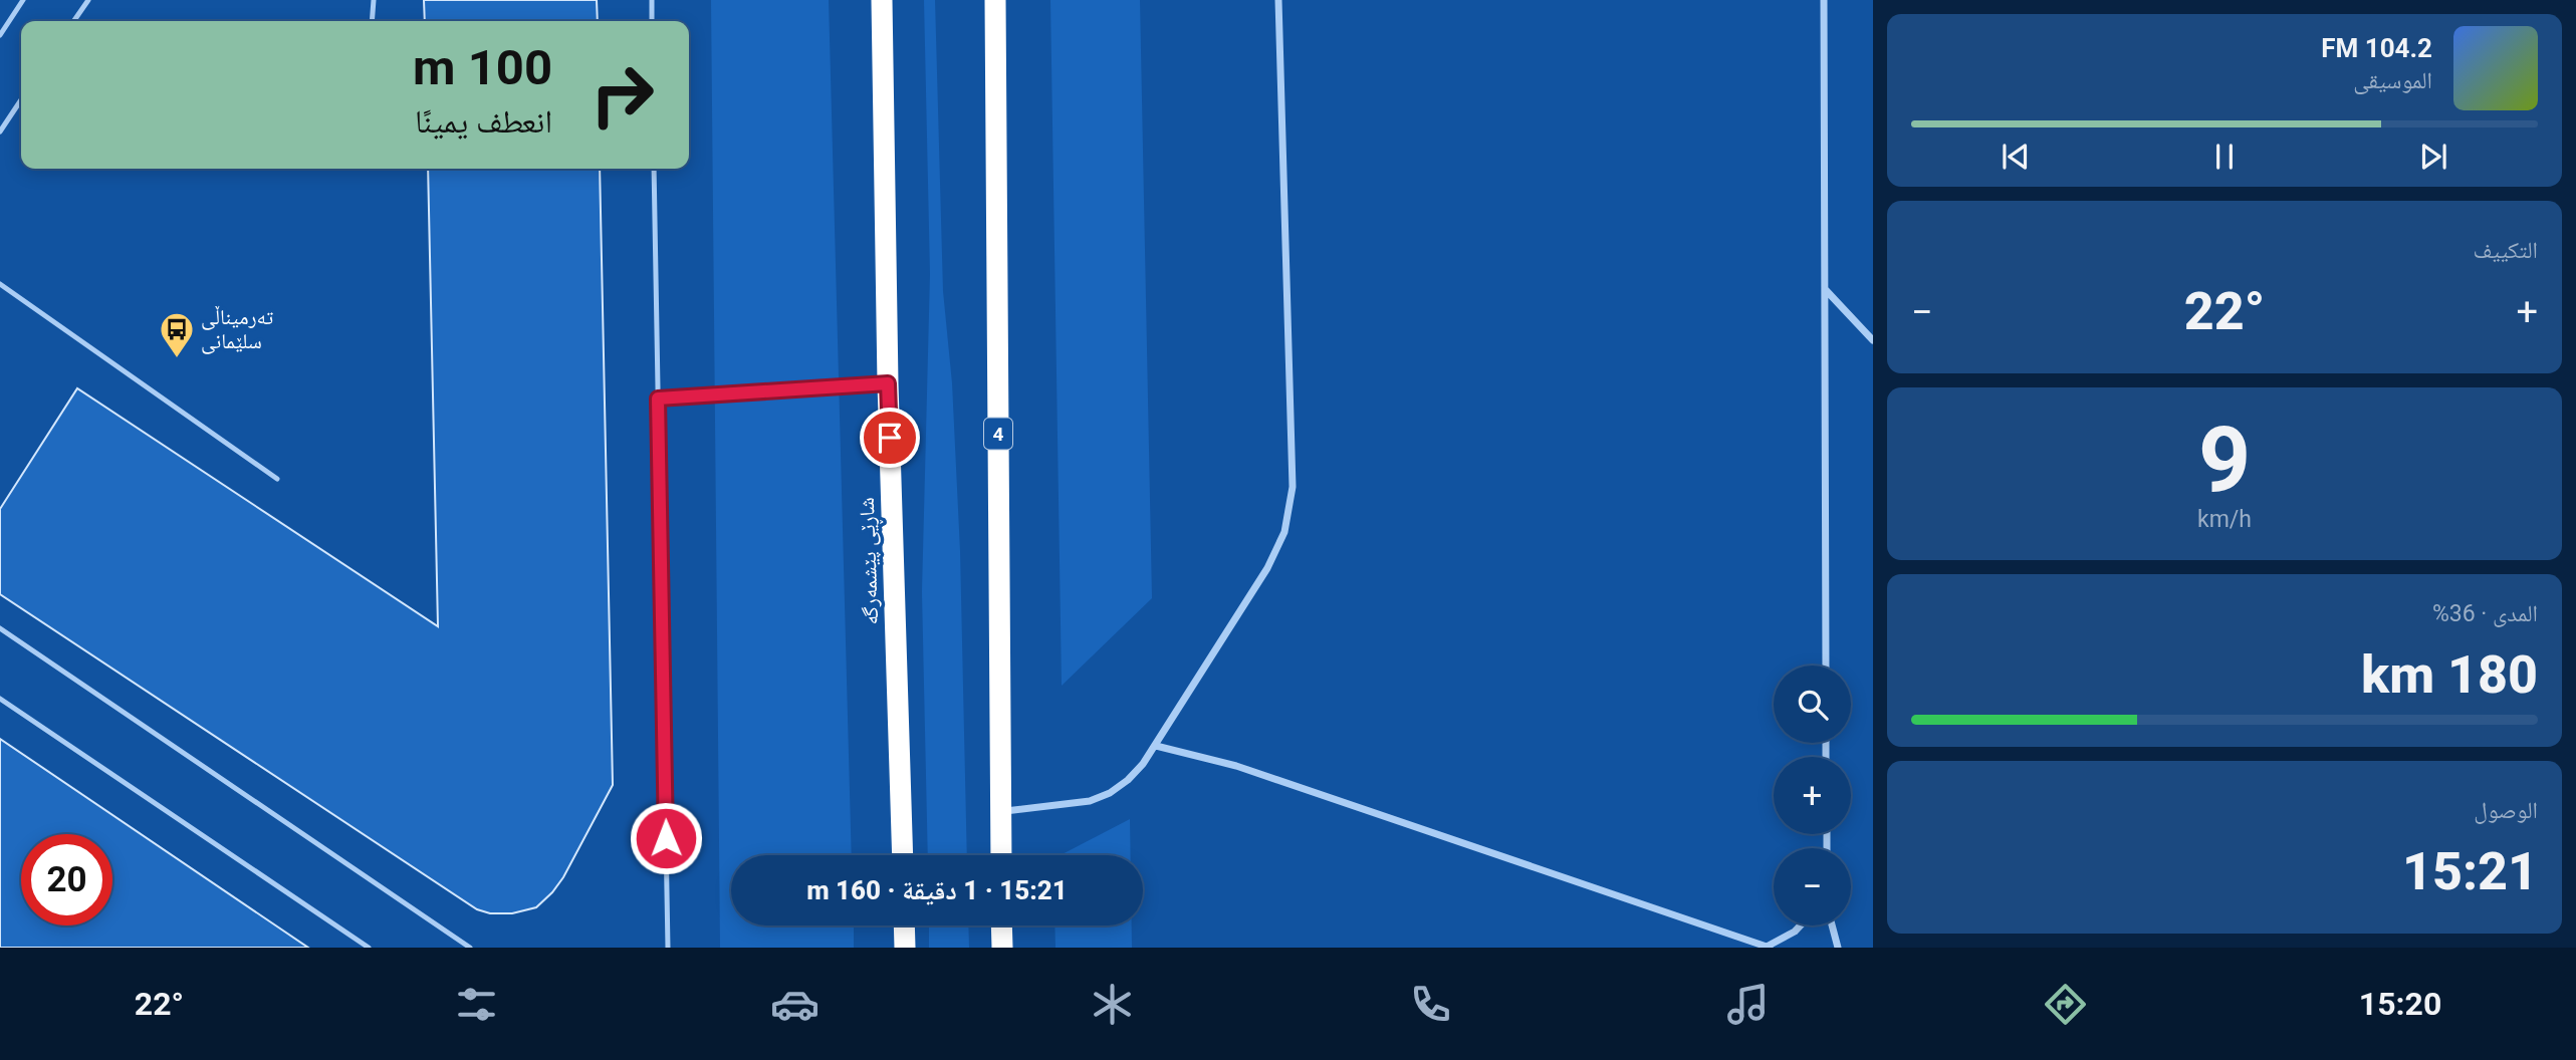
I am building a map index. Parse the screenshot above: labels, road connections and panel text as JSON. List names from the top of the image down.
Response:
{
  "streets": {
    "highway": ["4", "شاڕێی پێشمەرگە"]
  },
  "places": {
    "bus stop": ["تەرمیناڵی سلێمانی"]
  },
  "page": {
    "turn": ["100 m", "انعطف يمينًا"],
    "song": ["104.2 FM", "الموسيقى"],
    "tile": [
      "التكييف",
      ["9", "km/h"],
      ["المدى · 36%", "180 km"],
      ["الوصول", "15:21"]
    ],
    "heat": ["−", "22°", "+"],
    "map_buttons": ["+", "−"],
    "limit": "20",
    "trip": "15:21 · 1 دقيقة · 160 m",
    "tabs": ["15:20", "22°"]
  }
}
